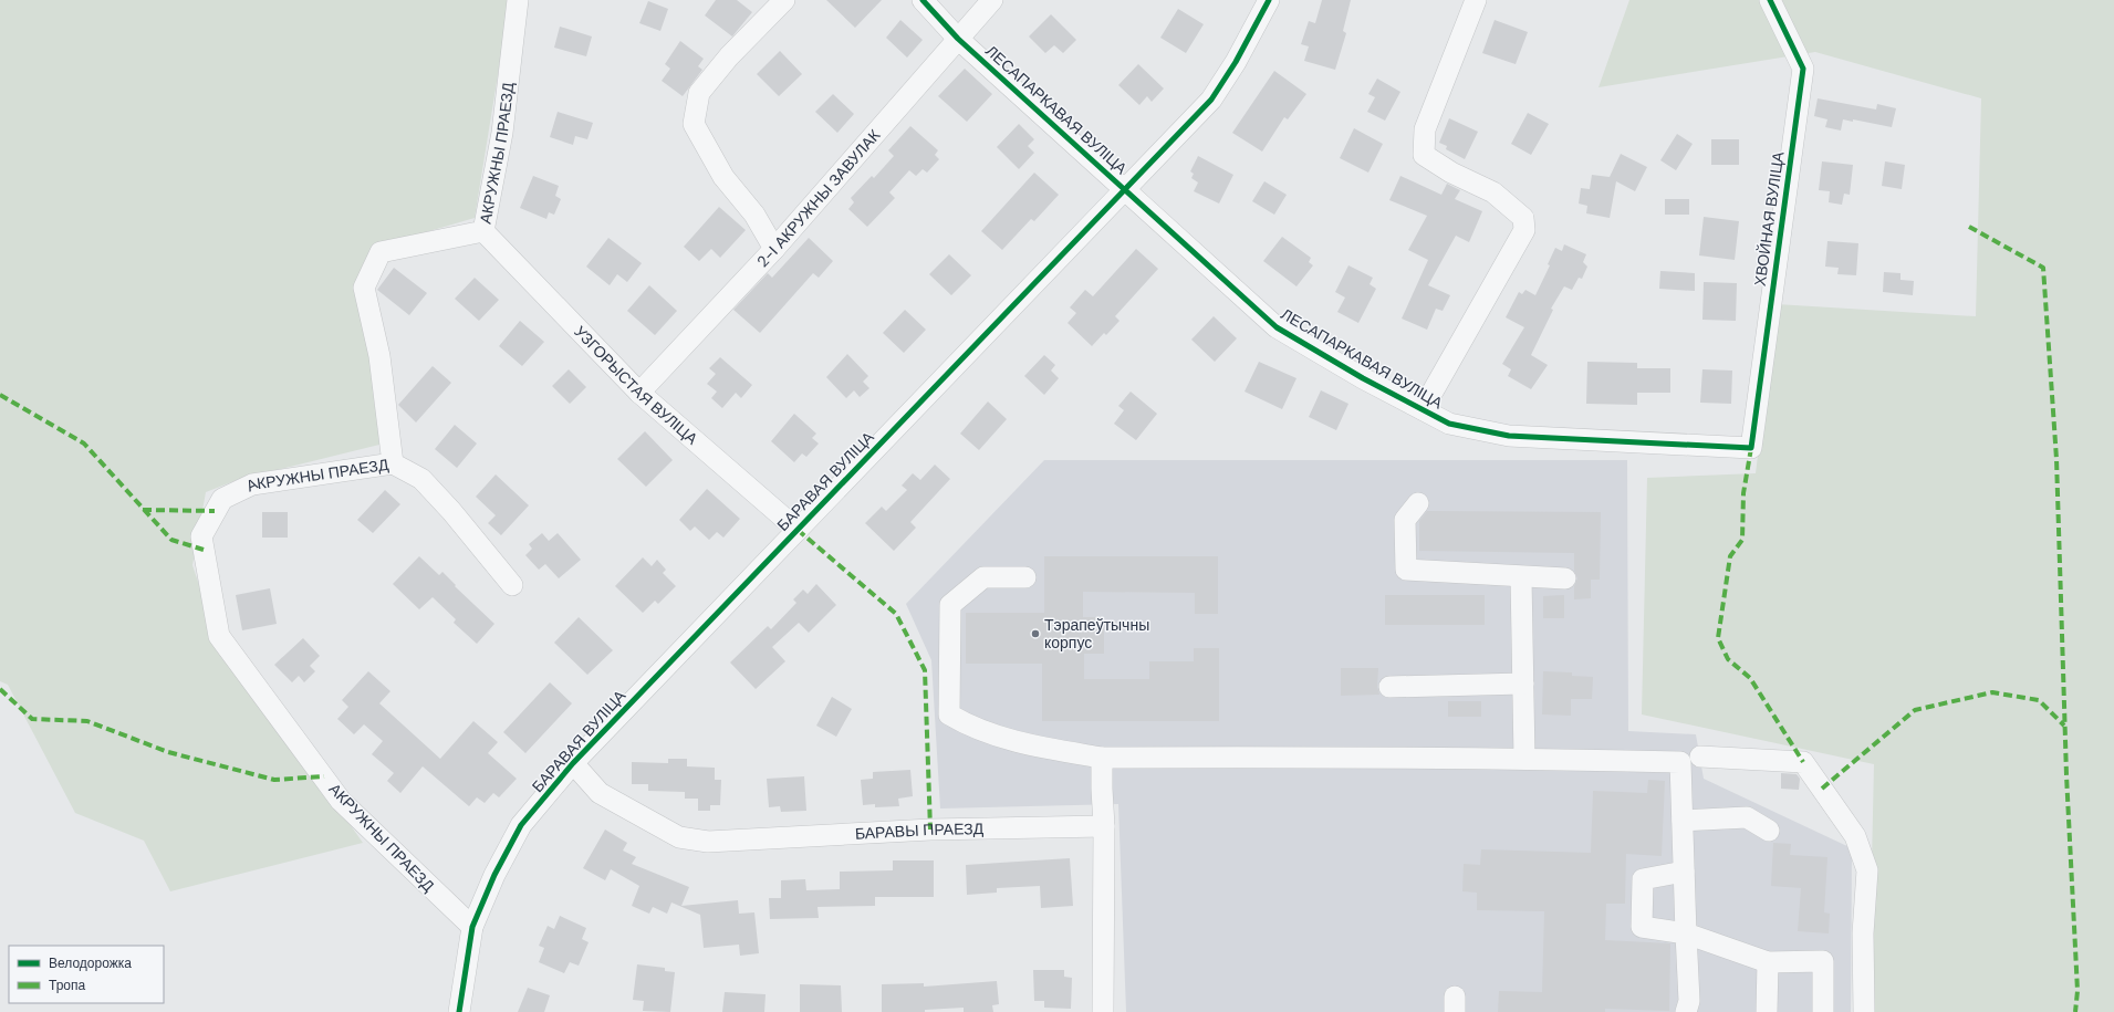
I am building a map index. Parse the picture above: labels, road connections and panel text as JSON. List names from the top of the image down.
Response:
{
  "streets": {
    "street": [
      "ЛЕСАПАРКАВАЯ ВУЛІЦА",
      "АКРУЖНЫ ПРАЕЗД",
      "2-І АКРУЖНЫ ЗАВУЛАК",
      "ХВОЙНАЯ ВУЛІЦА",
      "УЗГОРЫСТАЯ ВУЛІЦА",
      "БАРАВАЯ ВУЛІЦА",
      "БАРАВЫ ПРАЕЗД"
    ]
  },
  "crossings": [
    ["ЛЕСАПАРКАВАЯ ВУЛІЦА", "2-І АКРУЖНЫ ЗАВУЛАК"],
    ["ЛЕСАПАРКАВАЯ ВУЛІЦА", "ХВОЙНАЯ ВУЛІЦА"],
    ["ЛЕСАПАРКАВАЯ ВУЛІЦА", "БАРАВАЯ ВУЛІЦА"],
    ["АКРУЖНЫ ПРАЕЗД", "УЗГОРЫСТАЯ ВУЛІЦА"],
    ["АКРУЖНЫ ПРАЕЗД", "БАРАВАЯ ВУЛІЦА"],
    ["2-І АКРУЖНЫ ЗАВУЛАК", "УЗГОРЫСТАЯ ВУЛІЦА"],
    ["УЗГОРЫСТАЯ ВУЛІЦА", "БАРАВАЯ ВУЛІЦА"],
    ["БАРАВАЯ ВУЛІЦА", "БАРАВЫ ПРАЕЗД"]
  ],
  "places": ["Тэрапеўтычны корпус"],
  "legend": ["Велодорожка", "Тропа"]
}
